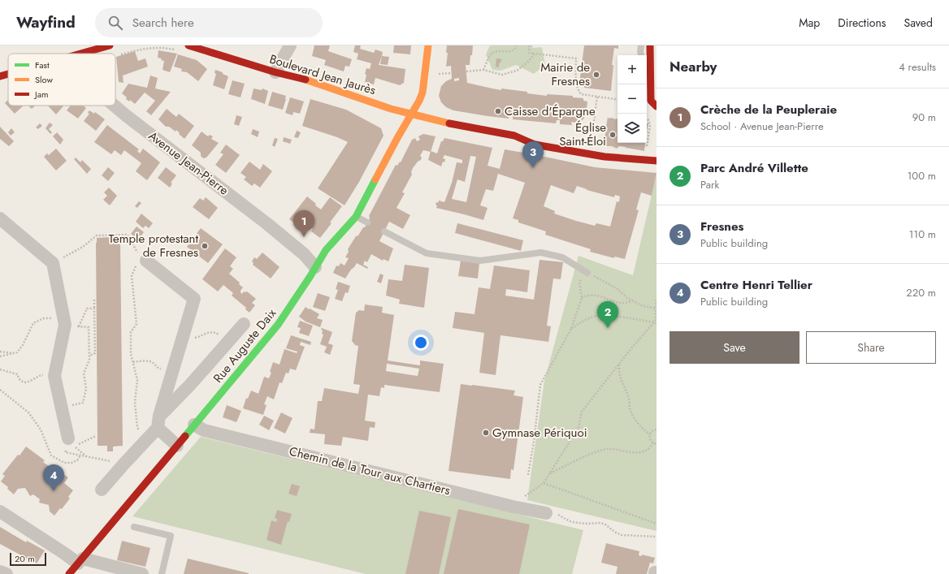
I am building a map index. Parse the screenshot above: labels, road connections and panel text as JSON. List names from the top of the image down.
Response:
{
  "streets": {
    "street": [
      "Boulevard Jean Jaurès",
      "Avenue Jean-Pierre",
      "Rue Auguste Daix",
      "Chemin de la Tour aux Chartiers"
    ]
  },
  "crossings": [
    ["Boulevard Jean Jaurès", "Rue Auguste Daix"],
    ["Avenue Jean-Pierre", "Rue Auguste Daix"],
    ["Rue Auguste Daix", "Chemin de la Tour aux Chartiers"]
  ],
  "places": [
    "Mairie de Fresnes",
    "Caisse d'Épargne",
    "Église Saint-Éloi",
    "Temple protestant de Fresnes",
    "Gymnase Périquoi"
  ],
  "legend": ["Fast", "Slow", "Jam"],
  "scale_bar": "20 m",
  "page": {
    "header": "Wayfind",
    "search": "Search here",
    "nav": ["Map", "Directions", "Saved"],
    "heading": ["Nearby", "4 results"],
    "map_buttons": ["+", "−"],
    "list": [
      {
        "mark": "1",
        "name": "Crèche de la Peupleraie",
        "note": "School · Avenue Jean-Pierre",
        "value": "90 m"
      },
      {
        "mark": "2",
        "name": "Parc André Villette",
        "note": "Park",
        "value": "100 m"
      },
      {
        "mark": "3",
        "name": "Fresnes",
        "note": "Public building",
        "value": "110 m"
      },
      {
        "mark": "4",
        "name": "Centre Henri Tellier",
        "note": "Public building",
        "value": "220 m"
      }
    ],
    "pins": [
      "3",
      "1",
      "2",
      "4"
    ],
    "buttons": ["Save", "Share"],
    "scale": "20 m"
  }
}
